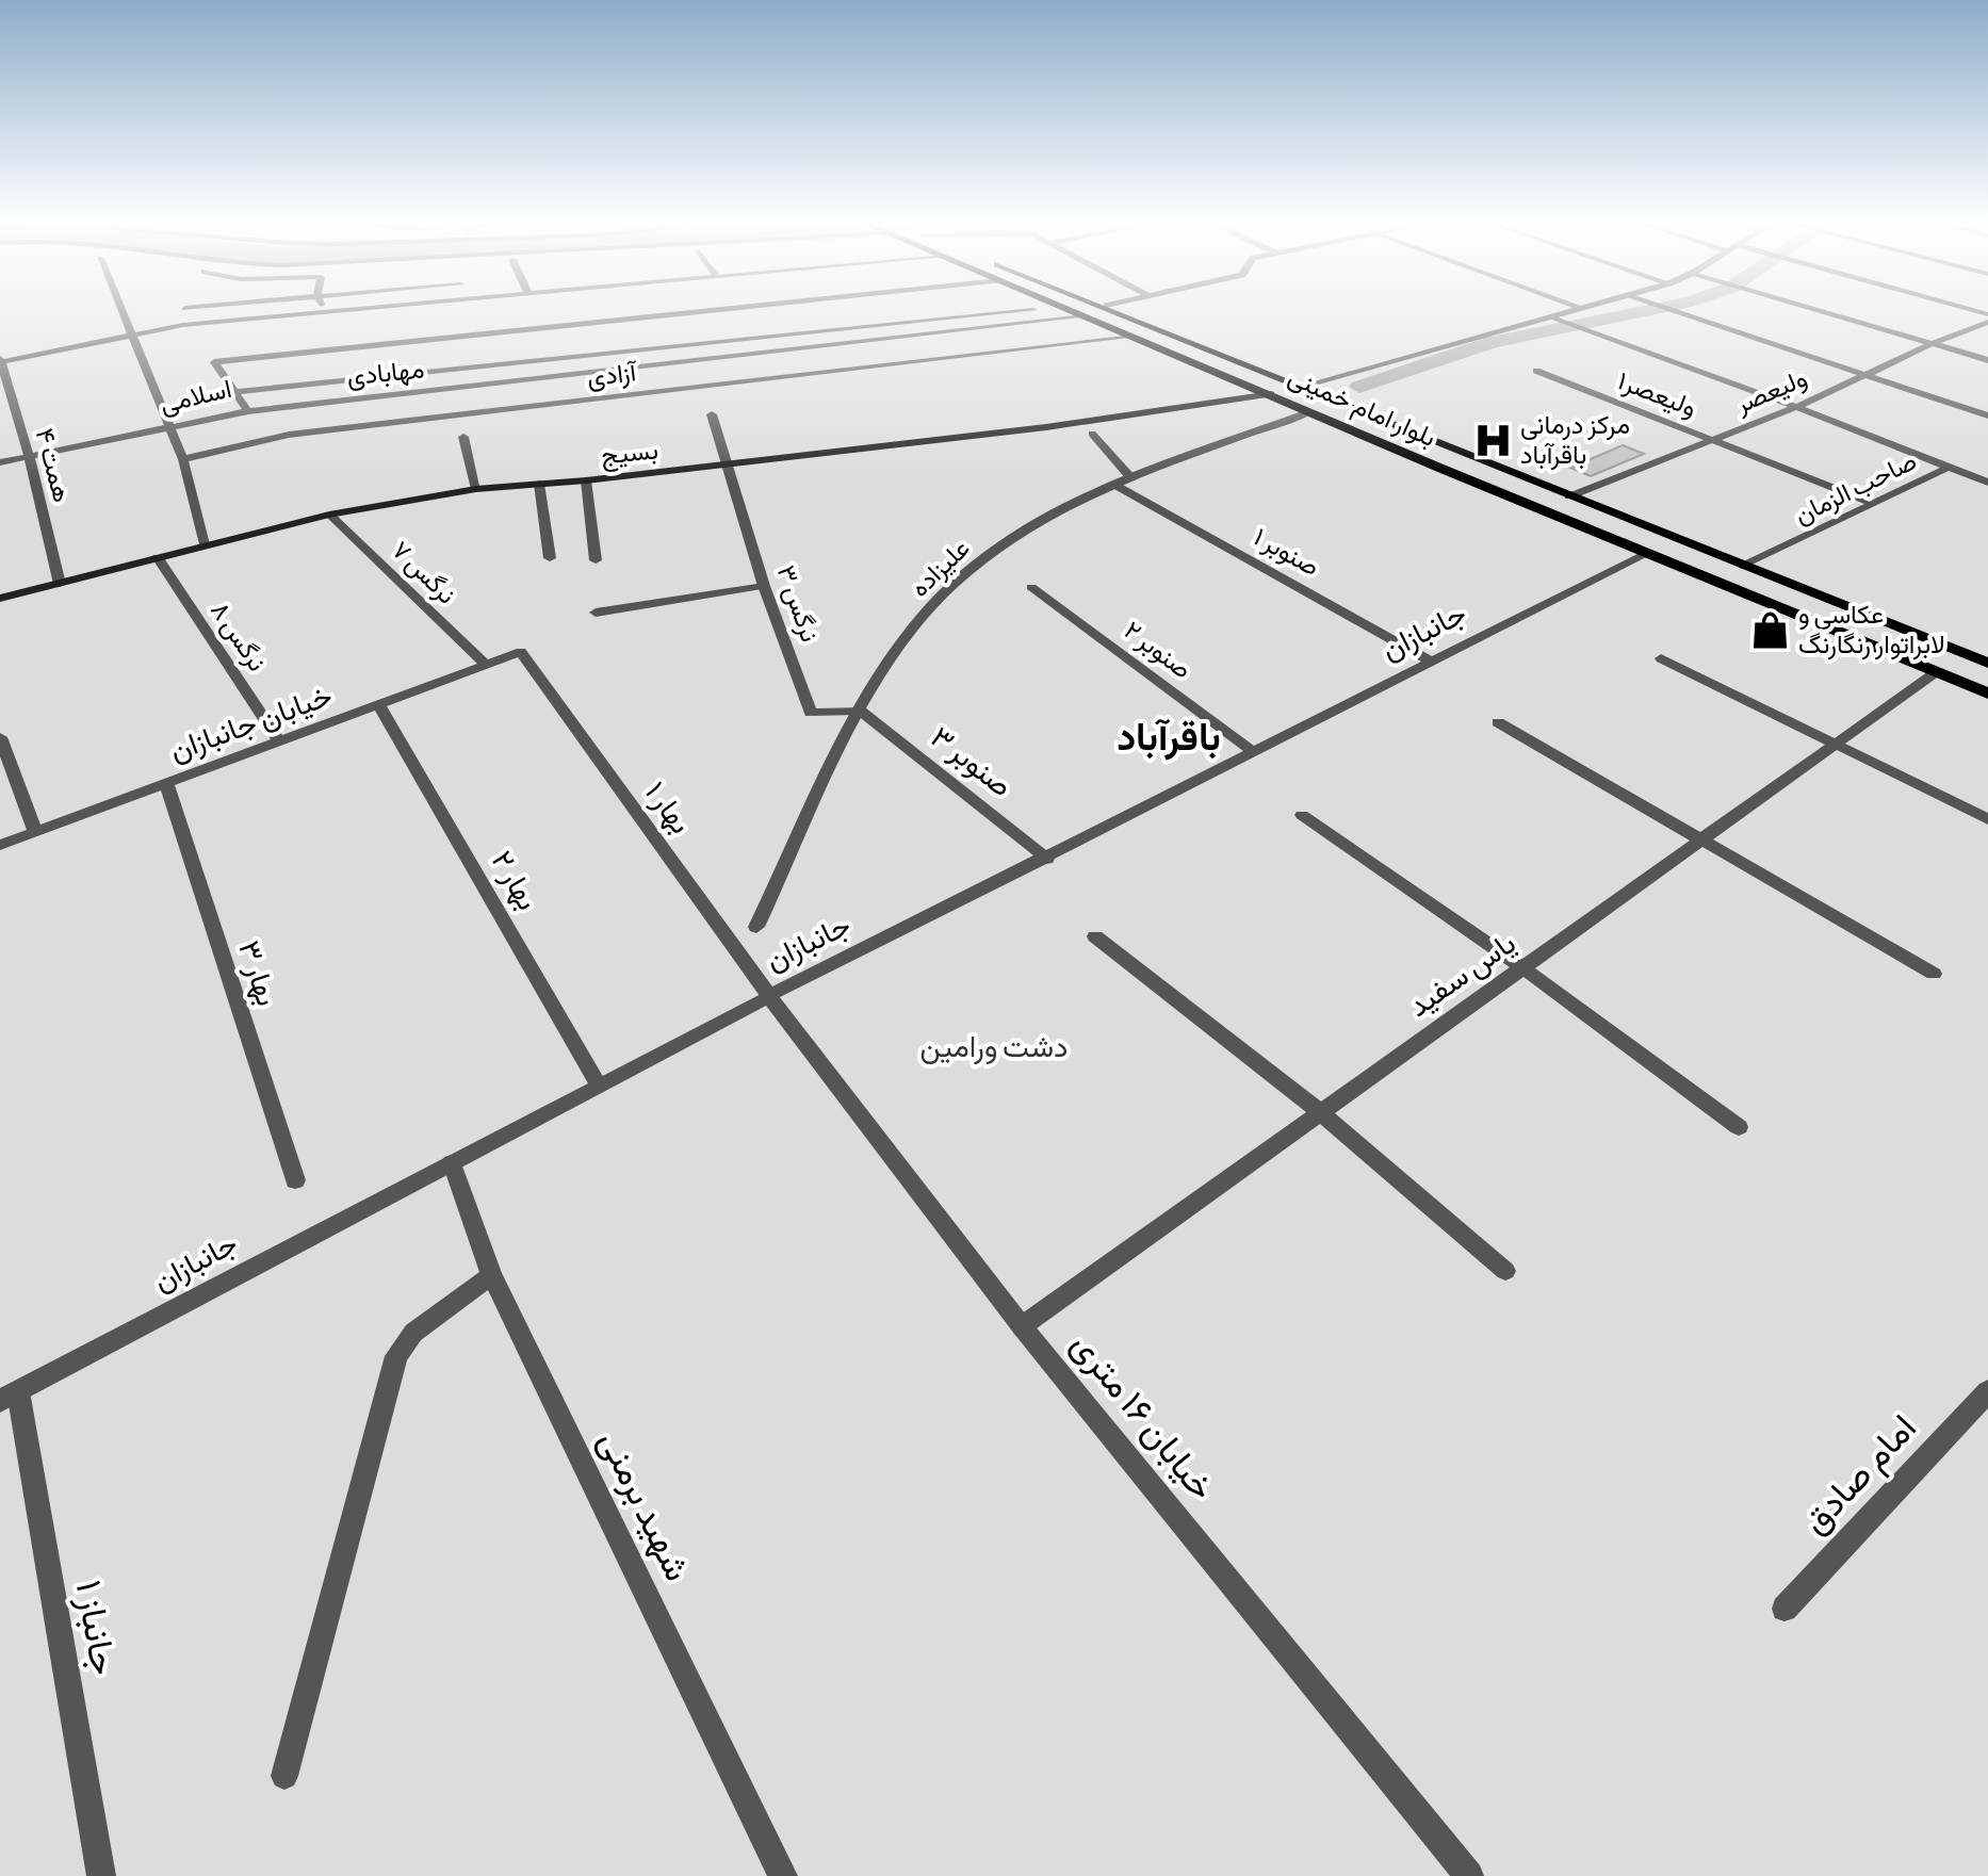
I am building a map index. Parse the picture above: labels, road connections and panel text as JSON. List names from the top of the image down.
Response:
{
  "streets": {
    "main road": ["بلوار امام خمینی", "بسیج"],
    "street": [
      "مهابادی",
      "آزادی",
      "ولیعصر",
      "ولیعصر۱",
      "اسلامی",
      "همت ۴",
      "صاحب الزمان",
      "صنوبر ۱",
      "علیزاده",
      "نرگس ۷",
      "نرگس ۳",
      "جانبازان",
      "نرگس ۸",
      "صنوبر ۲",
      "خیابان جانبازان",
      "صنوبر ۳",
      "بهار ۱",
      "بهار ۲",
      "بهار ۳",
      "یاس سفید",
      "خیابان ۱۶ متری",
      "امام صادق",
      "شهید برمنی",
      "جانباز ۱"
    ]
  },
  "crossings": [
    ["مهابادی", "اسلامی"],
    ["مهابادی", "بلوار امام خمینی"],
    ["آزادی", "بلوار امام خمینی"],
    ["ولیعصر", "ولیعصر۱"],
    ["ولیعصر", "بلوار امام خمینی"],
    ["ولیعصر۱", "صاحب الزمان"],
    ["اسلامی", "همت ۴"],
    ["بلوار امام خمینی", "بسیج"],
    ["بلوار امام خمینی", "صاحب الزمان"],
    ["بلوار امام خمینی", "علیزاده"],
    ["بلوار امام خمینی", "جانبازان"],
    ["بلوار امام خمینی", "یاس سفید"],
    ["بسیج", "همت ۴"],
    ["بسیج", "نرگس ۷"],
    ["بسیج", "نرگس ۳"],
    ["بسیج", "نرگس ۸"],
    ["صنوبر ۱", "علیزاده"],
    ["صنوبر ۱", "جانبازان"],
    ["علیزاده", "نرگس ۳"],
    ["علیزاده", "صنوبر ۳"],
    ["نرگس ۷", "خیابان جانبازان"],
    ["نرگس ۳", "صنوبر ۳"],
    ["جانبازان", "صنوبر ۲"],
    ["جانبازان", "صنوبر ۳"],
    ["جانبازان", "بهار ۱"],
    ["جانبازان", "بهار ۲"],
    ["جانبازان", "خیابان ۱۶ متری"],
    ["جانبازان", "شهید برمنی"],
    ["جانبازان", "جانباز ۱"],
    ["نرگس ۸", "خیابان جانبازان"],
    ["خیابان جانبازان", "بهار ۱"],
    ["خیابان جانبازان", "بهار ۲"],
    ["خیابان جانبازان", "بهار ۳"],
    ["بهار ۱", "خیابان ۱۶ متری"],
    ["یاس سفید", "خیابان ۱۶ متری"]
  ],
  "districts": ["باقرآباد"],
  "parks": ["دشت ورامین"],
  "places": {
    "hospital": ["مرکز درمانی باقرآباد"],
    "shop": ["عکاسی و لابراتوار رنگارنگ"]
  }
}
